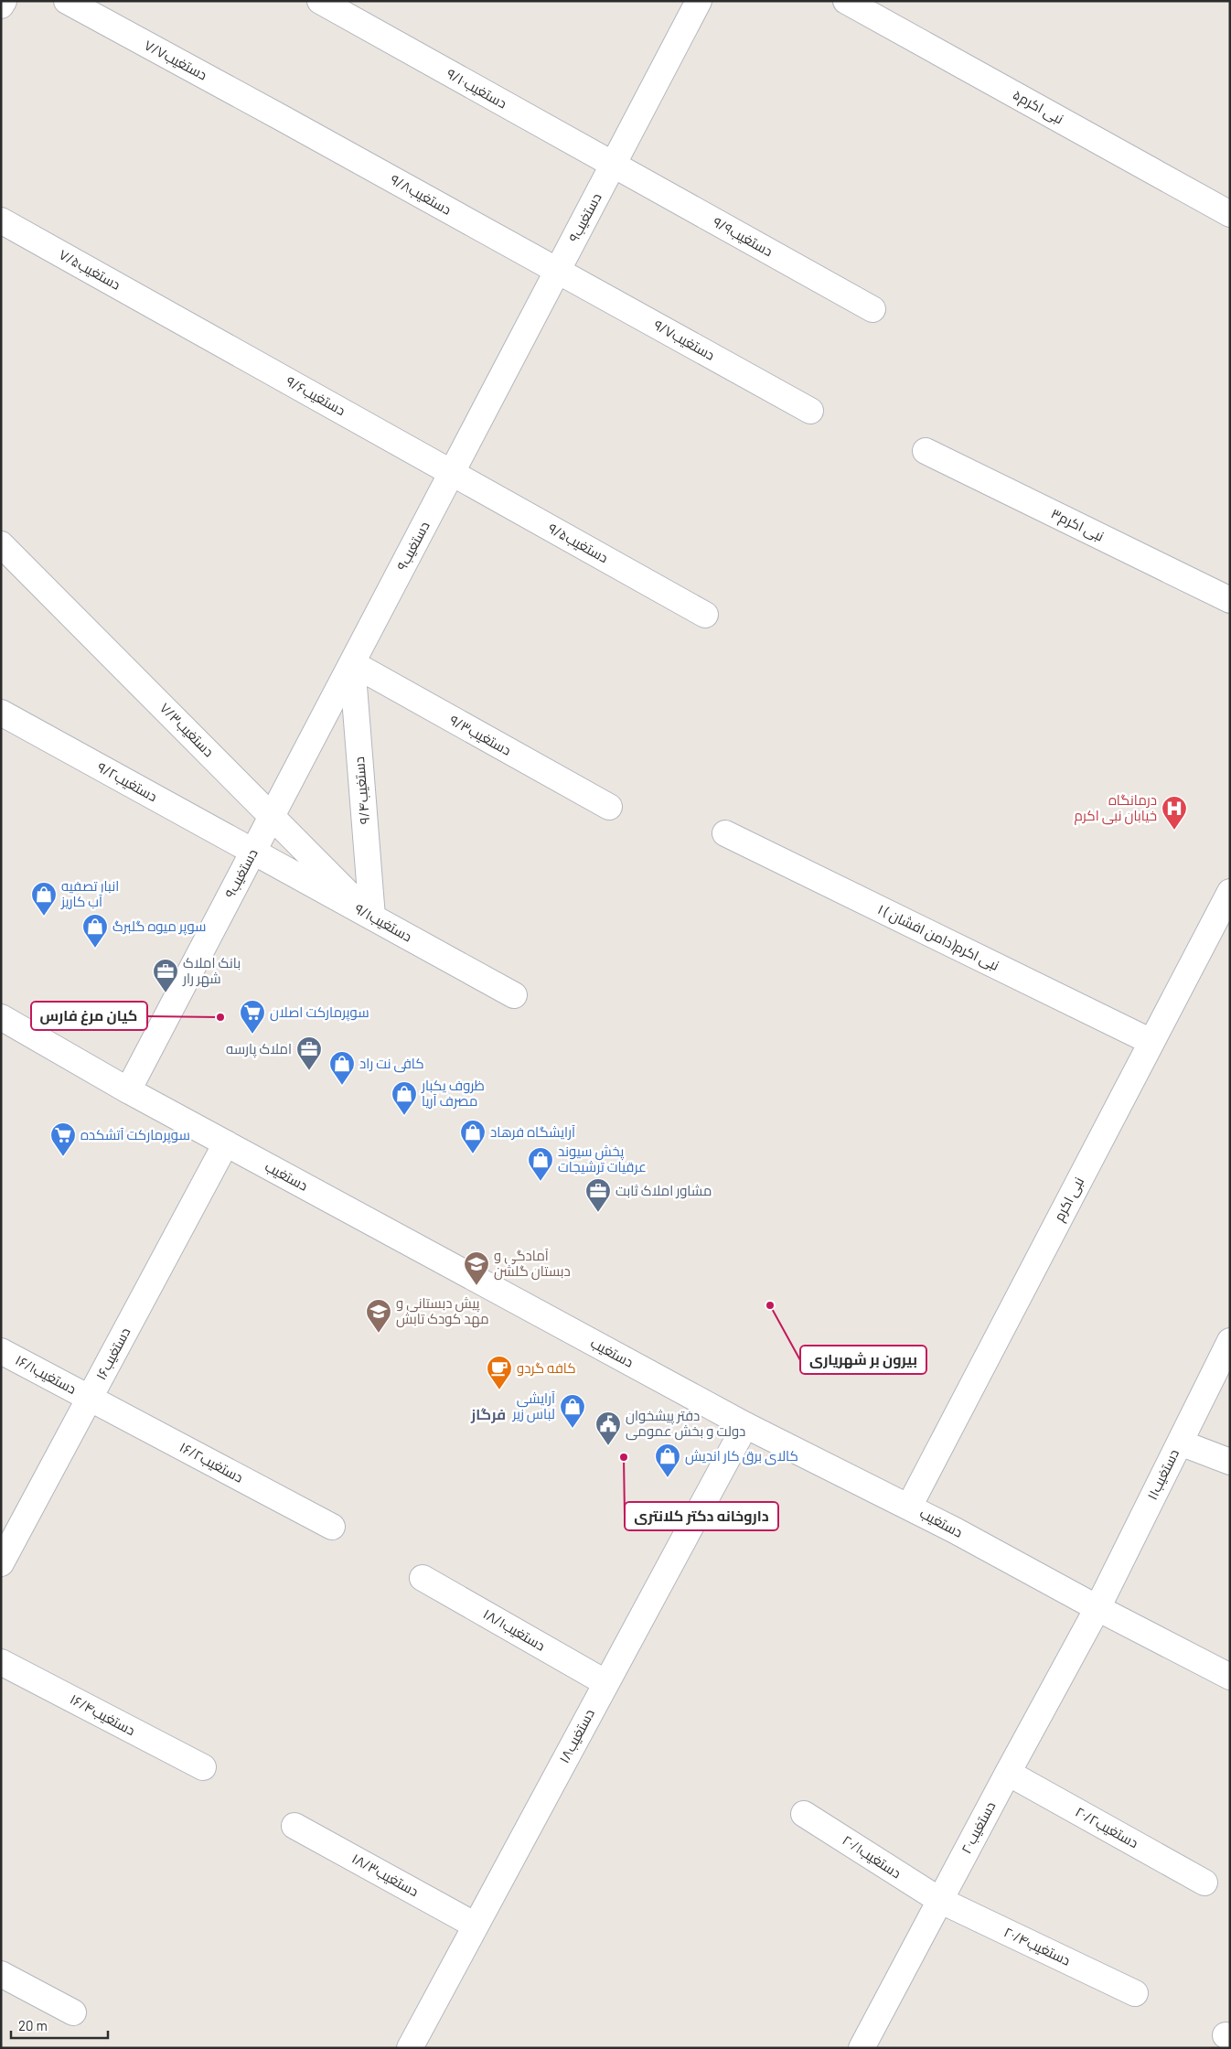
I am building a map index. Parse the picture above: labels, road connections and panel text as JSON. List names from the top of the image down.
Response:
{
  "streets": {
    "street": [
      "دستغیب۷/۷",
      "دستغیب۹/۱۰",
      "نبی اکرم۵",
      "دستغیب۹/۸",
      "دستغیب۹",
      "دستغیب۹/۹",
      "دستغیب۷/۵",
      "دستغیب۹/۷",
      "دستغیب۹/۶",
      "نبی اکرم۳",
      "۹/۵دستغیب",
      "دستغیب۷/۳",
      "دستغیب۹/۳",
      "دستغیب۹/۲",
      "دستغیب۹/۴",
      "دستغیب۹/۱",
      "۱ نبی اکرم(دامن افشان )",
      "دستغیب",
      "نبی اکرم",
      "دستغیب۱۶",
      "دستغیب۱۶/۱",
      "دستغیب۱۶/۲",
      "دستغیب۱۱",
      "دستغیب۱۸/۱",
      "دستغیب۱۶/۴",
      "دستغیب۱۸",
      "دستغیب۲۰",
      "دستغیب۲۰/۲",
      "دستغیب۲۰/۱",
      "دستغیب۱۸/۳",
      "دستغیب۲۰/۴"
    ]
  },
  "crossings": [
    ["دستغیب۷/۷", "دستغیب۹/۸"],
    ["دستغیب۹/۱۰", "دستغیب۹"],
    ["دستغیب۹/۱۰", "دستغیب۹/۹"],
    ["دستغیب۹/۸", "دستغیب۹"],
    ["دستغیب۹/۸", "دستغیب۹/۷"],
    ["دستغیب۹", "دستغیب۹/۹"],
    ["دستغیب۹", "دستغیب۹/۷"],
    ["دستغیب۹", "دستغیب۹/۶"],
    ["دستغیب۹", "۹/۵دستغیب"],
    ["دستغیب۹", "دستغیب۹/۳"],
    ["دستغیب۹", "دستغیب۹/۲"],
    ["دستغیب۹", "دستغیب۹/۴"],
    ["دستغیب۹", "دستغیب۹/۱"],
    ["دستغیب۹", "دستغیب"],
    ["دستغیب۷/۵", "دستغیب۹/۶"],
    ["دستغیب۹/۶", "۹/۵دستغیب"],
    ["دستغیب۷/۳", "دستغیب۹/۴"],
    ["دستغیب۷/۳", "دستغیب۹/۱"],
    ["دستغیب۹/۳", "دستغیب۹/۴"],
    ["دستغیب۹/۲", "دستغیب۹/۱"],
    ["دستغیب۹/۴", "دستغیب۹/۱"],
    ["۱ نبی اکرم(دامن افشان )", "نبی اکرم"],
    ["دستغیب", "نبی اکرم"],
    ["دستغیب", "دستغیب۱۶"],
    ["دستغیب", "دستغیب۱۱"],
    ["دستغیب", "دستغیب۱۸"],
    ["دستغیب", "دستغیب۲۰"],
    ["دستغیب۱۶", "دستغیب۱۶/۱"],
    ["دستغیب۱۶", "دستغیب۱۶/۲"],
    ["دستغیب۱۶/۱", "دستغیب۱۶/۲"],
    ["دستغیب۱۱", "دستغیب۲۰"],
    ["دستغیب۱۸/۱", "دستغیب۱۸"],
    ["دستغیب۱۸", "دستغیب۱۸/۳"],
    ["دستغیب۲۰", "دستغیب۲۰/۲"],
    ["دستغیب۲۰", "دستغیب۲۰/۱"],
    ["دستغیب۲۰", "دستغیب۲۰/۴"],
    ["دستغیب۲۰/۱", "دستغیب۲۰/۴"]
  ],
  "districts": ["فرگاز"],
  "places": {
    "hospital": ["درمانگاه خیابان نبی اکرم"],
    "shop": [
      "انبار تصفیه آب کاریز",
      "سوپر میوه گلبرگ",
      "کافی نت راد",
      "ظروف یکبار مصرف آریا",
      "آرایشگاه فرهاد",
      "پخش سیوند عرقیات ترشیجات",
      "آرایشی لباس زیر",
      "کالای برق کار اندیش"
    ],
    "office": ["بانک املاک شهر رار", "املاک پارسه", "مشاور املاک ثابت"],
    "other": ["کیان مرغ فارس", "بیرون بر شهریاری", "داروخانه دکتر کلانتری"],
    "supermarket": ["سوپرمارکت اصلان", "سوپرمارکت آتشکده"],
    "school or university": ["آمادگی و دبستان گلشن", "پیش دبستانی و مهد کودک تابش"],
    "cafe": ["کافه گردو"],
    "public building": ["دفتر پیشخوان دولت و بخش عمومی"]
  },
  "scale_bar": "20 m"
}
